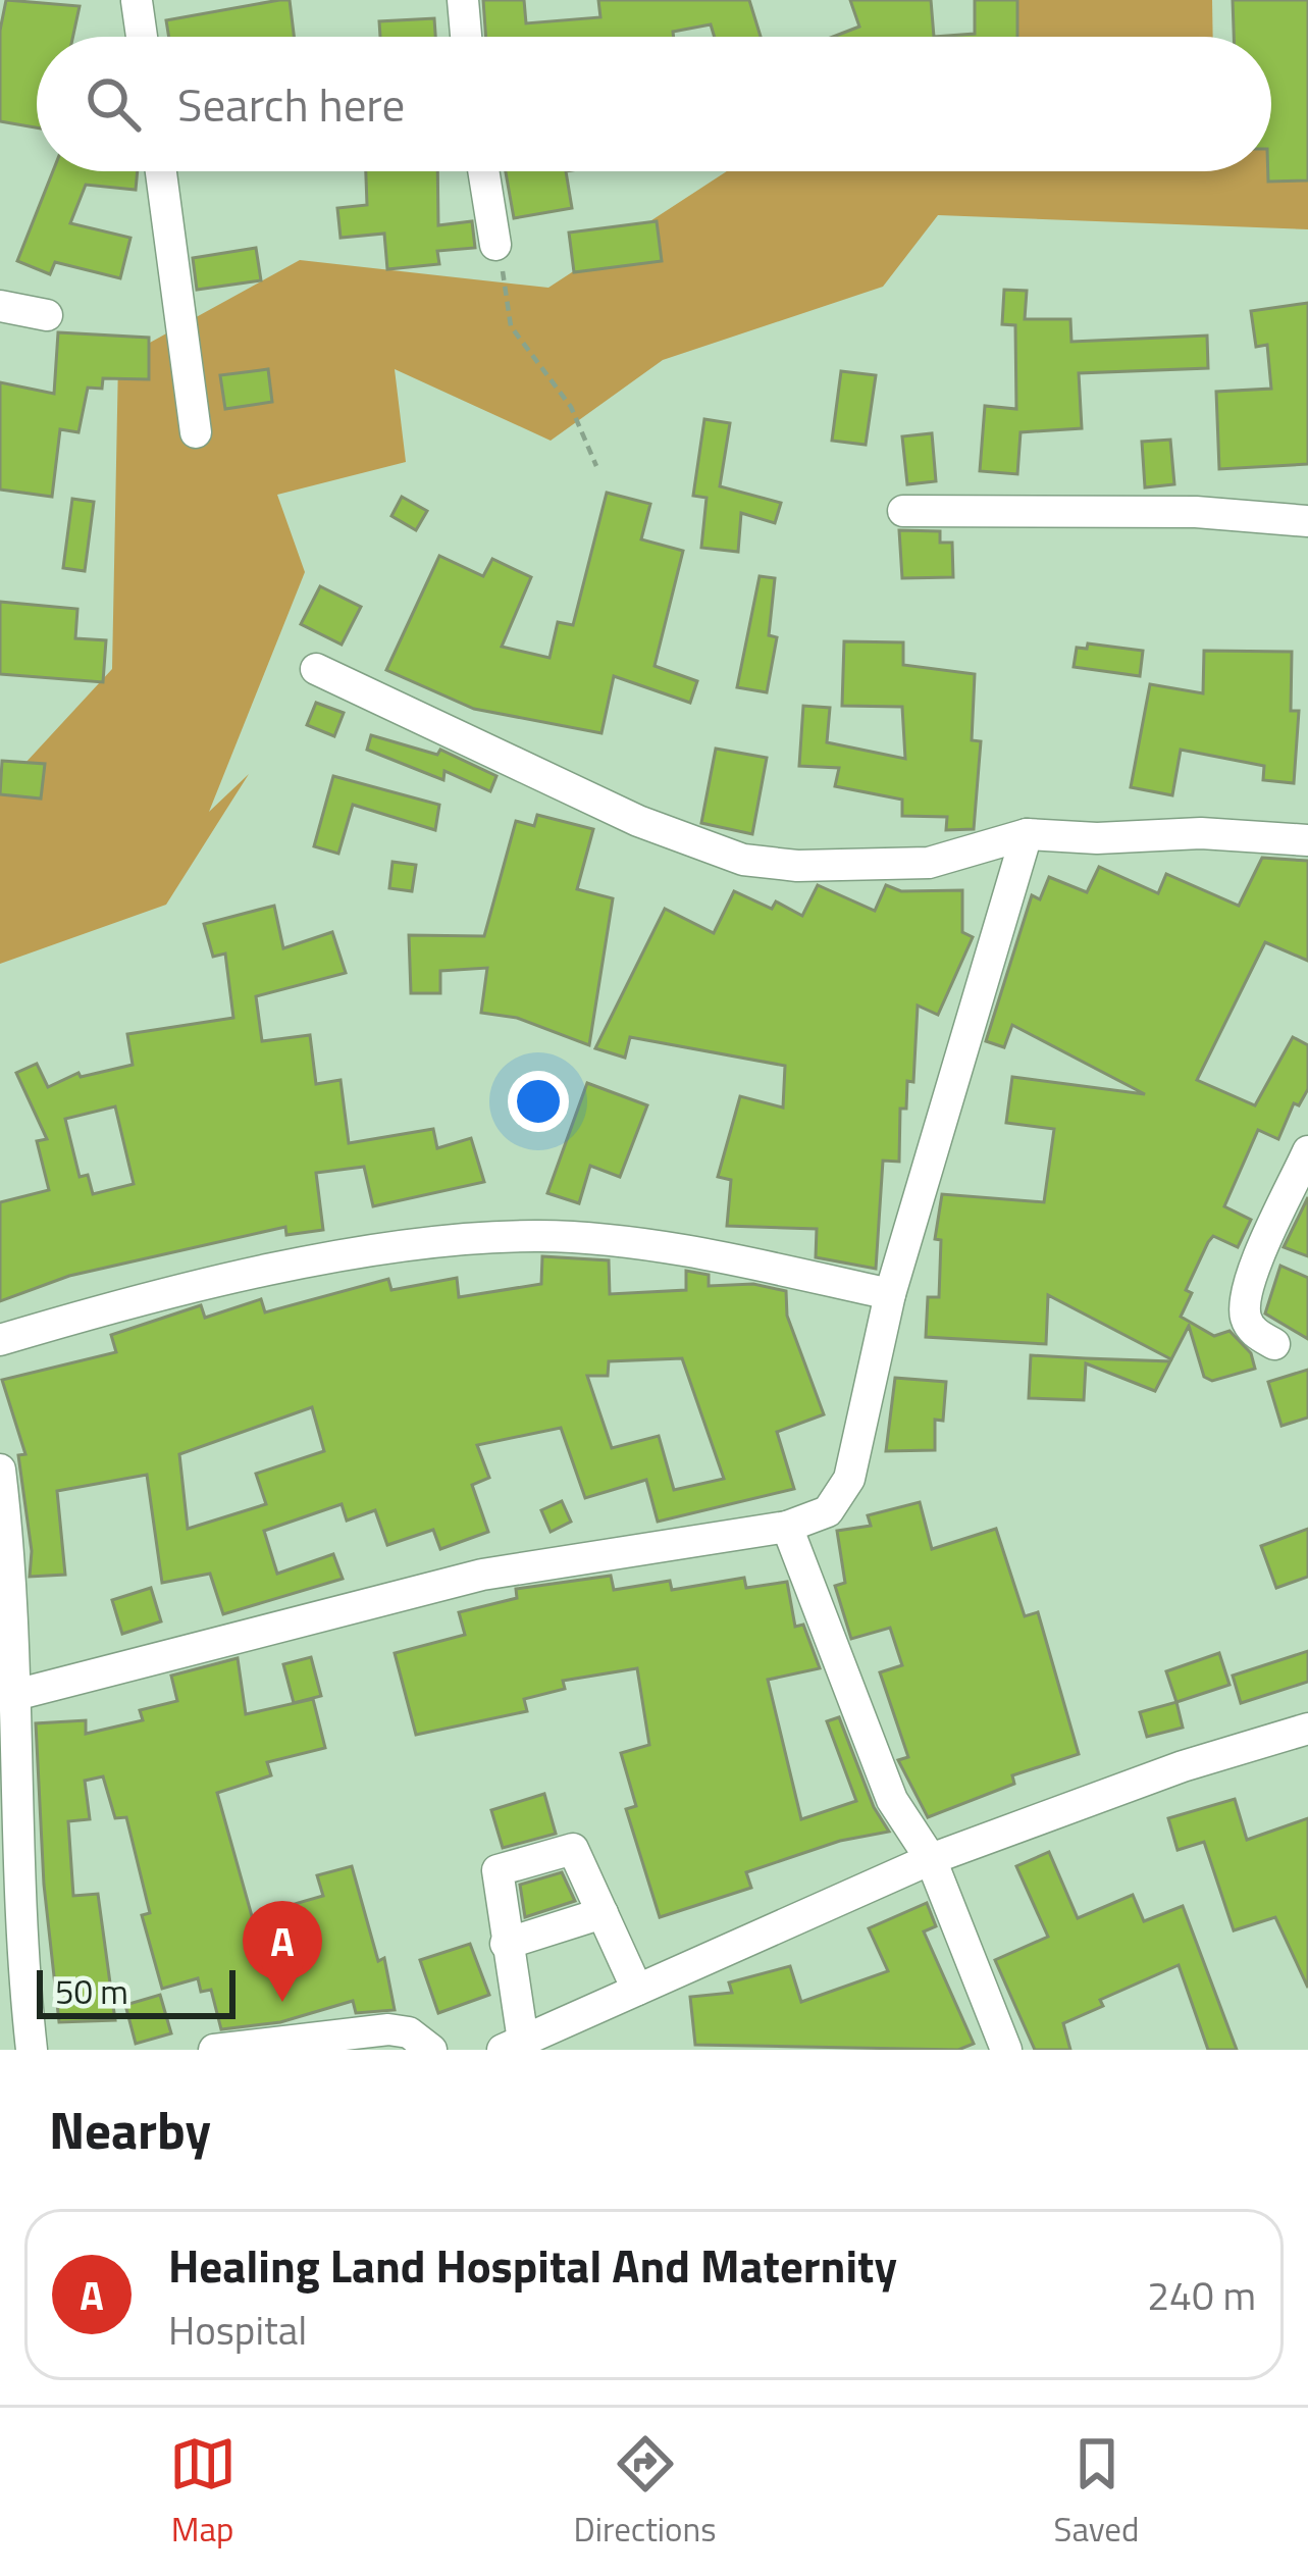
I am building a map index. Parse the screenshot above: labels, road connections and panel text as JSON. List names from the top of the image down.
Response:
{
  "scale_bar": "50 m",
  "page": {
    "search": "Search here",
    "pins": "A",
    "scale": "50 m",
    "heading": "Nearby",
    "list": [
      {
        "mark": "A",
        "name": "Healing Land Hospital And Maternity",
        "note": "Hospital",
        "value": "240 m"
      }
    ],
    "nav": ["Map", "Directions", "Saved"]
  }
}
